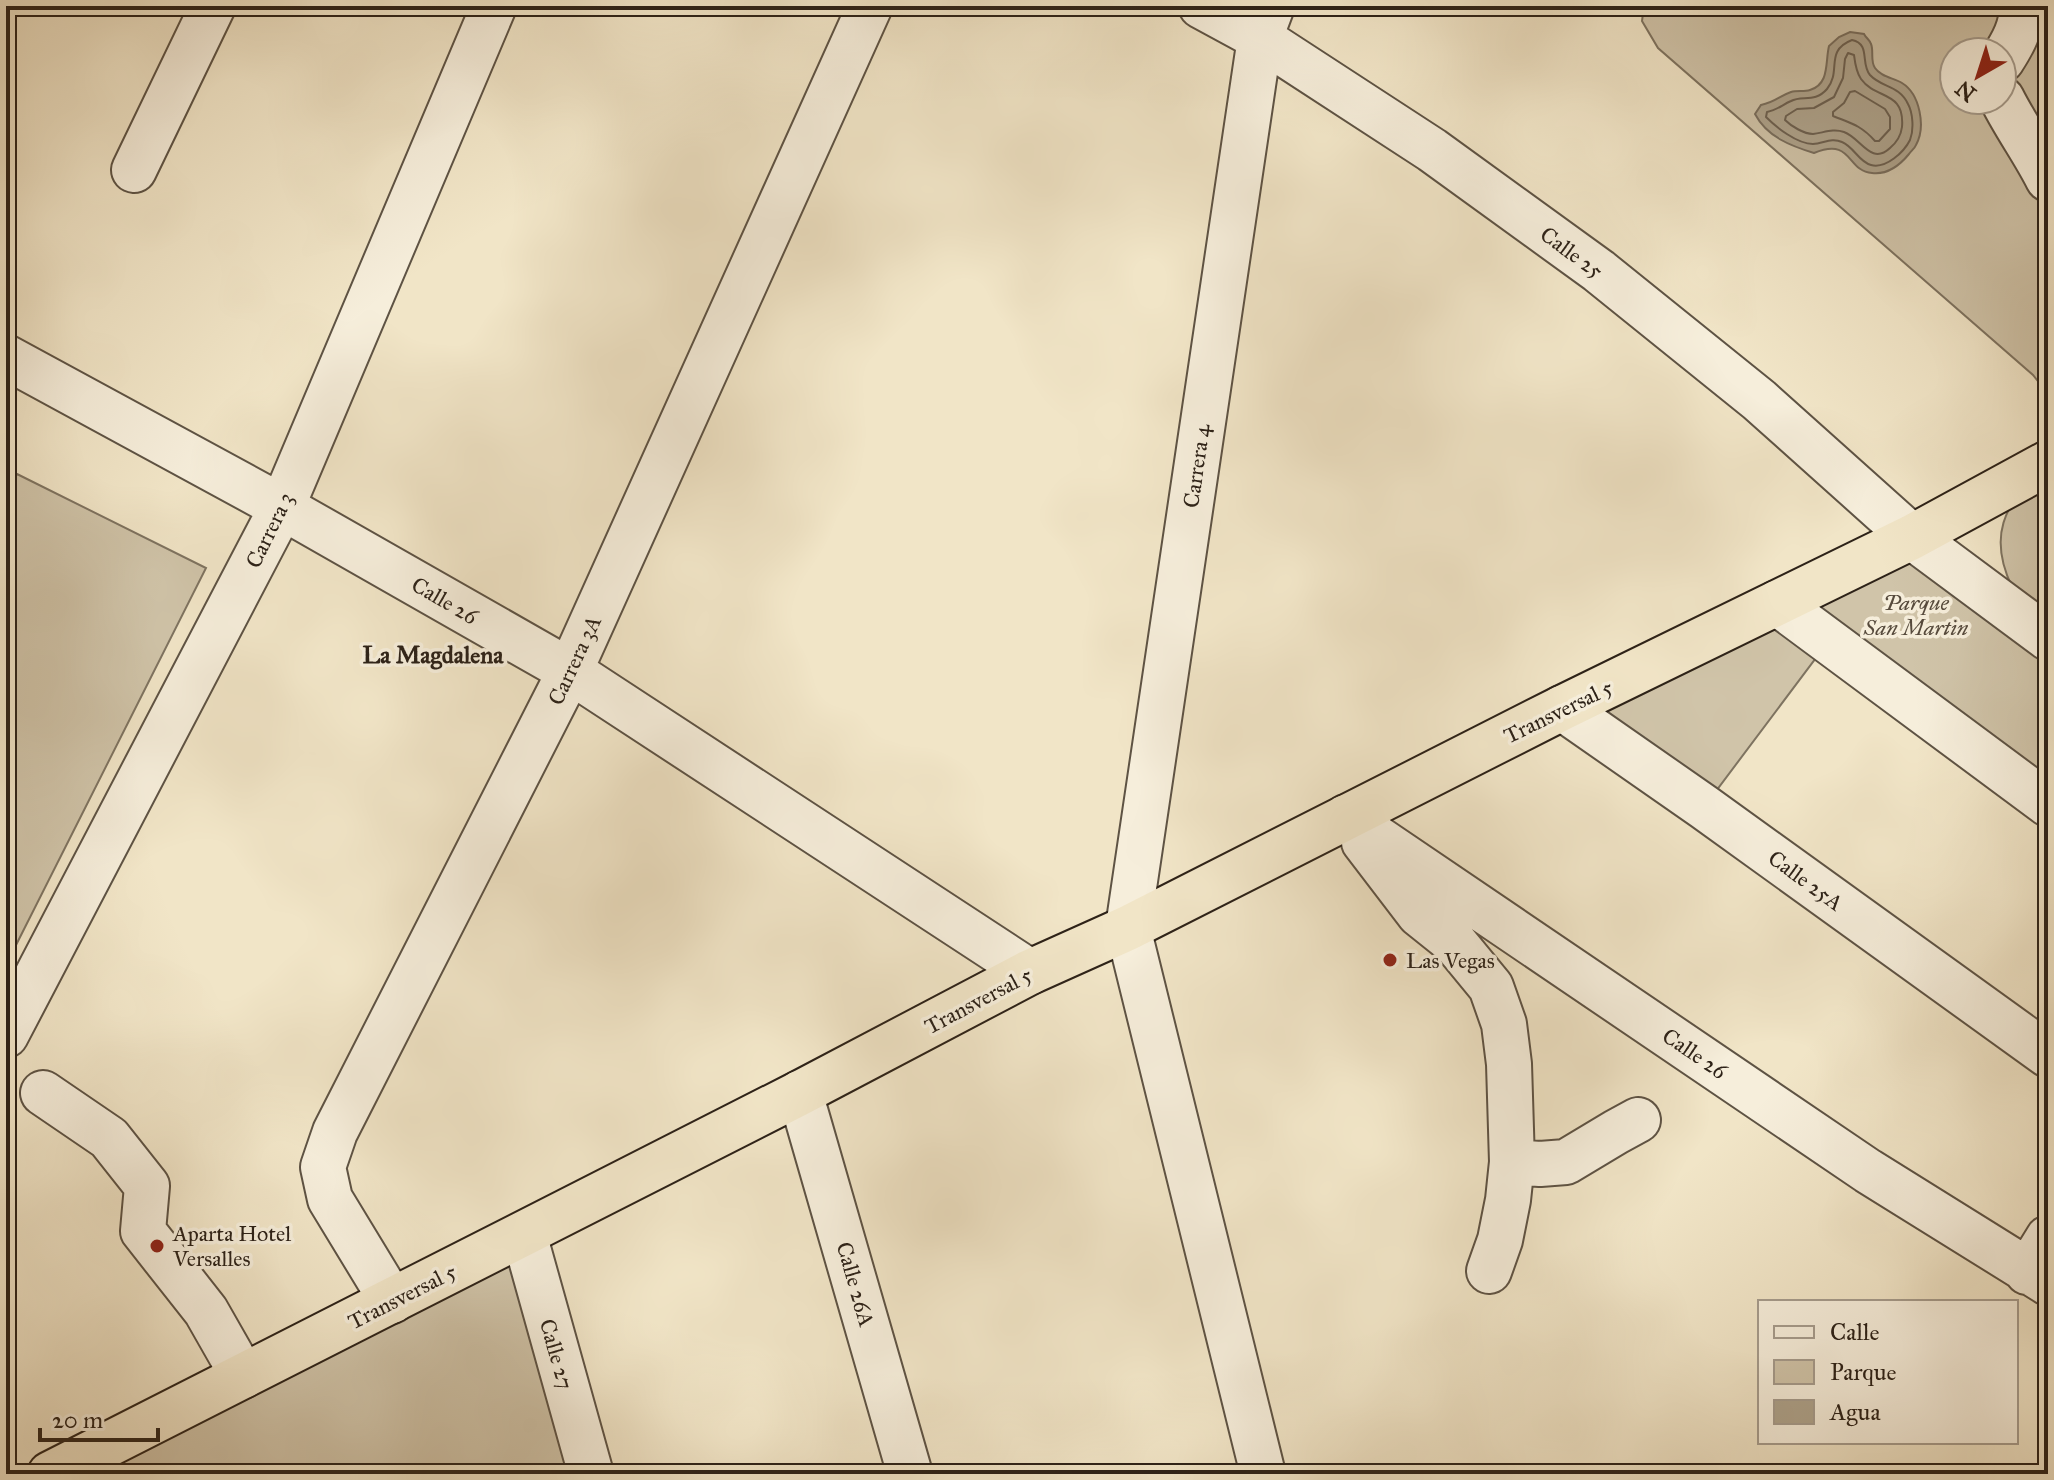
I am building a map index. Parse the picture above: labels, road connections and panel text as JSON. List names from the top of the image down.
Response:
{
  "streets": {
    "highway": ["Transversal 5"],
    "street": [
      "Calle 25",
      "Carrera 4",
      "Carrera 3",
      "Calle 26",
      "Carrera 3A",
      "Calle 25A",
      "Calle 26A",
      "Calle 27"
    ]
  },
  "crossings": [
    ["Calle 25", "Carrera 4"],
    ["Calle 25", "Transversal 5"],
    ["Carrera 4", "Transversal 5"],
    ["Carrera 3", "Calle 26"],
    ["Calle 26", "Carrera 3A"],
    ["Calle 26", "Transversal 5"],
    ["Carrera 3A", "Transversal 5"],
    ["Transversal 5", "Calle 25A"],
    ["Transversal 5", "Calle 26A"],
    ["Transversal 5", "Calle 27"]
  ],
  "districts": ["La Magdalena"],
  "parks": ["Parque San Martin"],
  "places": ["Las Vegas", "Aparta Hotel Versalles"],
  "legend": ["Calle", "Parque", "Agua"],
  "scale_bar": "20 m",
  "north": "bottom left"
}
